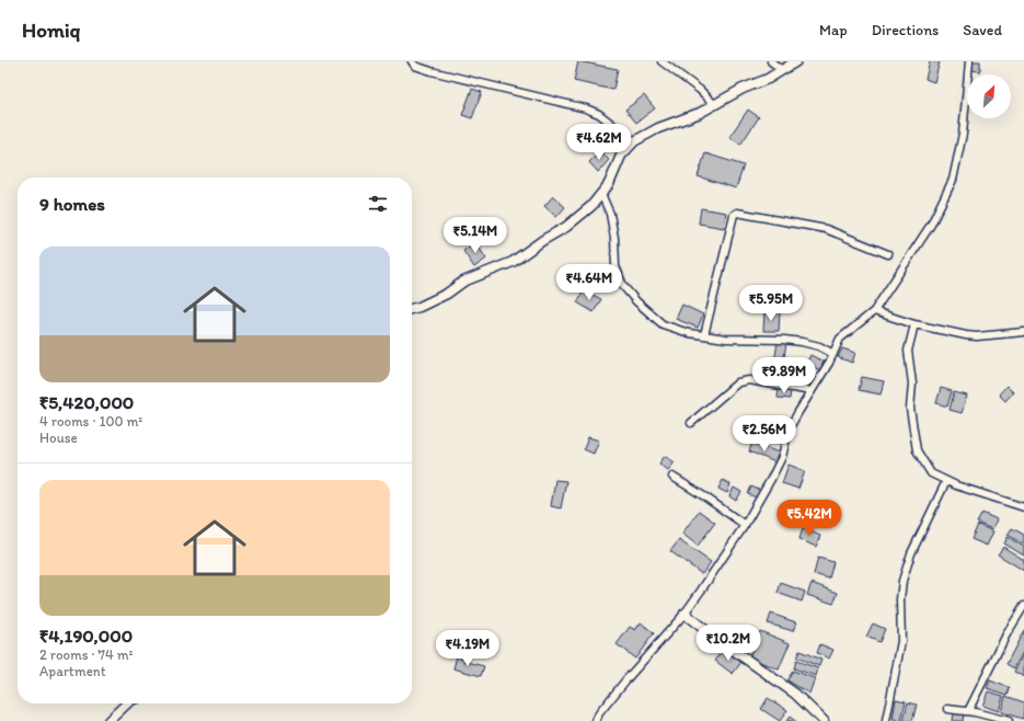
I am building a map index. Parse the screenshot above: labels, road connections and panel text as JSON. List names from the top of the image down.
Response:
{
  "north": "top right",
  "page": {
    "header": "Homiq",
    "nav": ["Map", "Directions", "Saved"],
    "price": [
      "₹4.62M",
      "₹5.14M",
      "₹4.64M",
      "₹5.95M",
      "₹9.89M",
      "₹2.56M",
      "₹5.42M",
      "₹10.2M",
      "₹4.19M"
    ],
    "heading": "9 homes",
    "list": [
      {
        "name": "₹5,420,000",
        "note": "4 rooms · 100 m² · House"
      },
      {
        "name": "₹4,190,000",
        "note": "2 rooms · 74 m² · Apartment"
      }
    ]
  }
}
